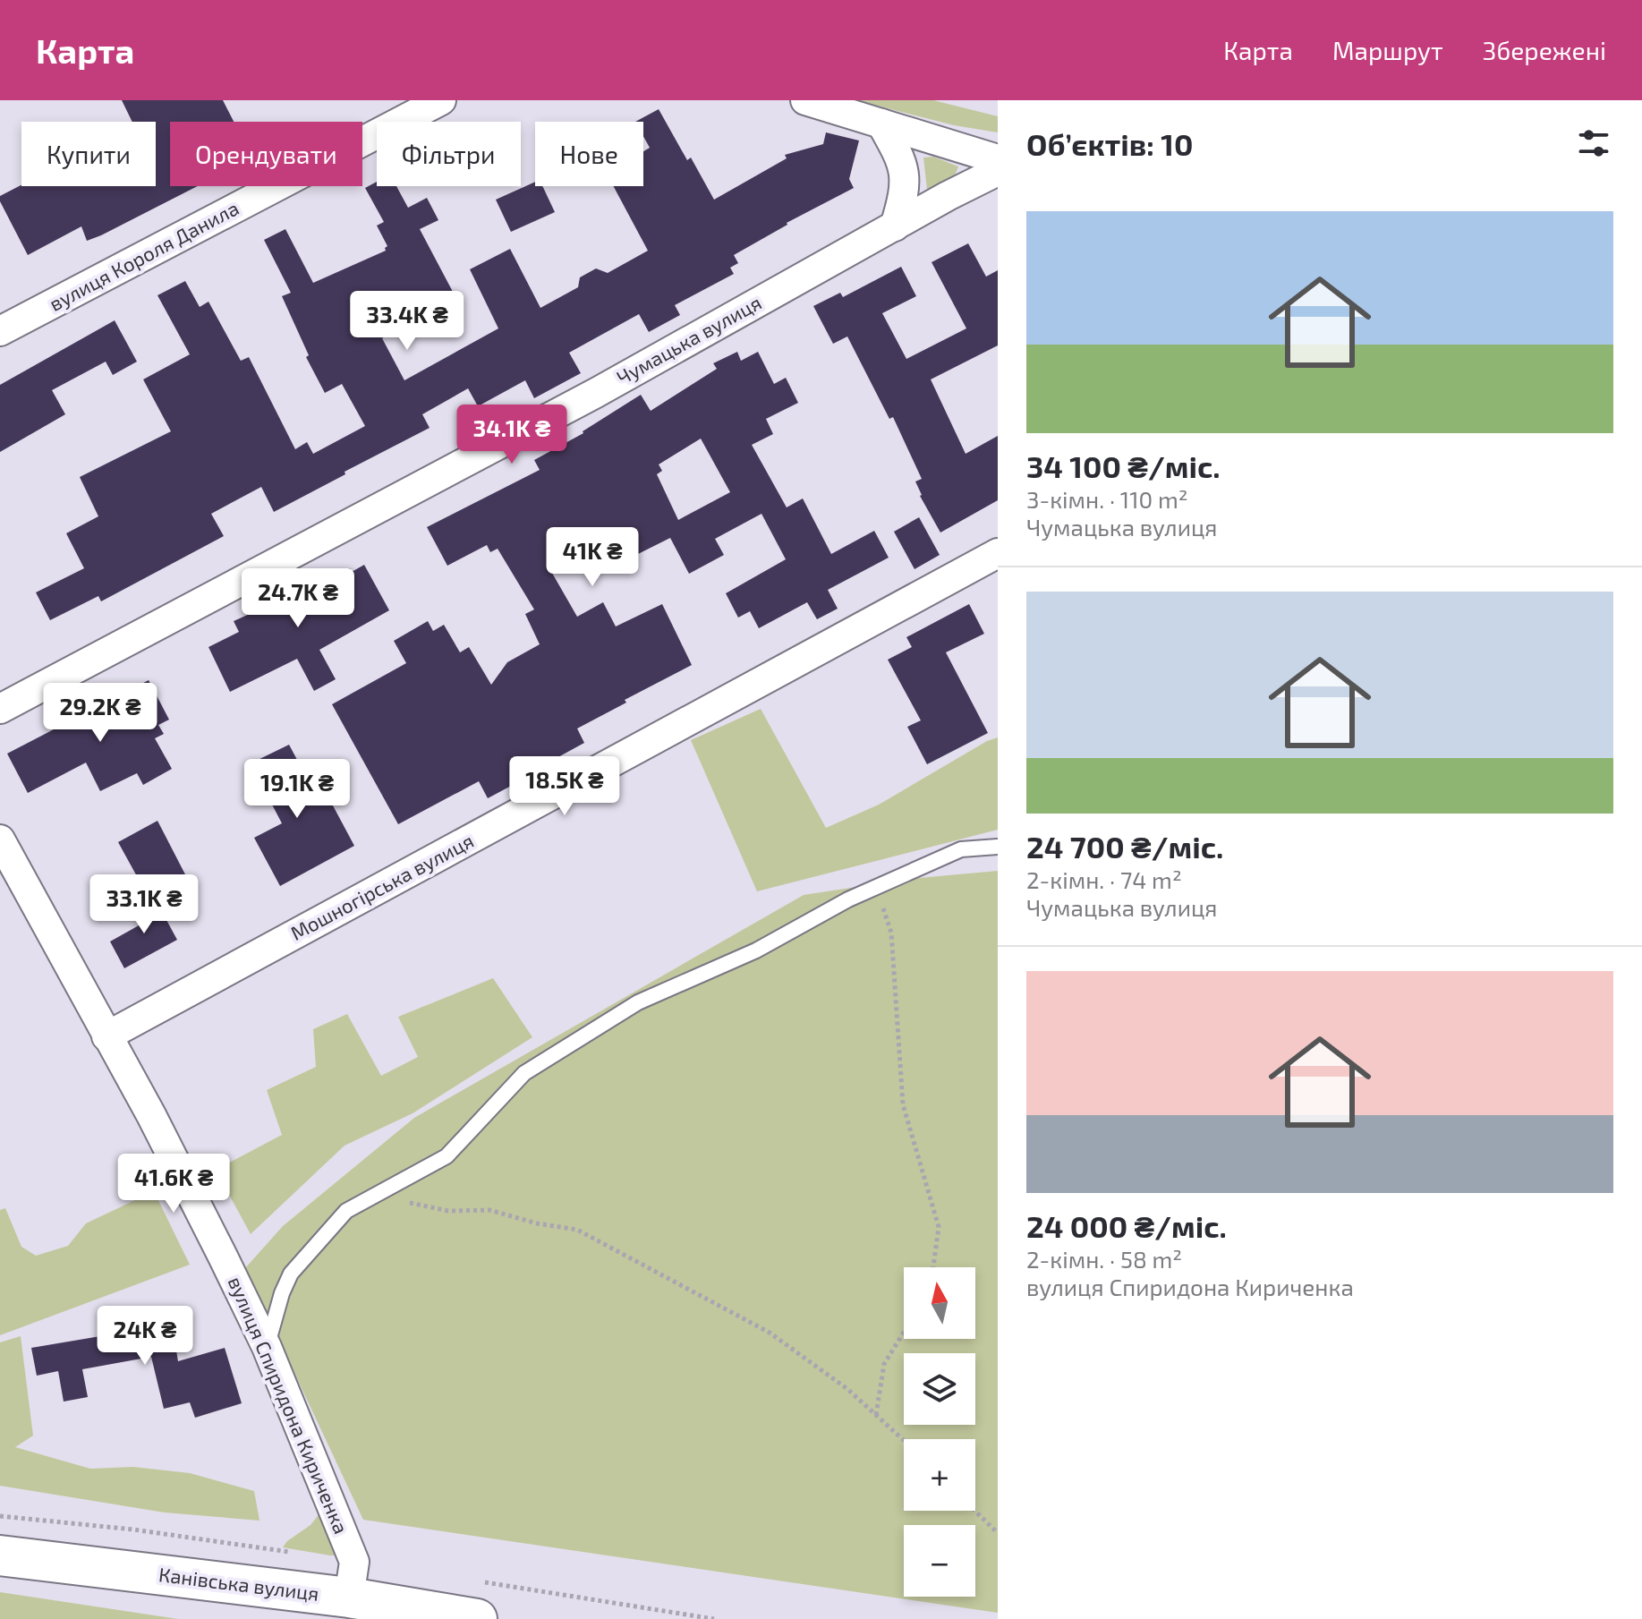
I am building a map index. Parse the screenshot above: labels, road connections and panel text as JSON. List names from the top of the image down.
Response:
{
  "streets": {
    "main road": ["Канівська вулиця"],
    "street": [
      "вулиця Короля Данила",
      "Чумацька вулиця",
      "Мошногірська вулиця",
      "вулиця Спиридона Кириченка"
    ]
  },
  "crossings": [
    ["Мошногірська вулиця", "вулиця Спиридона Кириченка"],
    ["вулиця Спиридона Кириченка", "Канівська вулиця"]
  ],
  "north": "top",
  "page": {
    "header": "Карта",
    "nav": ["Карта", "Маршрут", "Збережені"],
    "heading": "Об’єктів: 10",
    "chip": [
      "Купити",
      "Орендувати",
      "Фільтри",
      "Нове"
    ],
    "list": [
      {
        "name": "34 100 ₴/міс.",
        "note": "3-кімн. · 110 m² · Чумацька вулиця"
      },
      {
        "name": "24 700 ₴/міс.",
        "note": "2-кімн. · 74 m² · Чумацька вулиця"
      },
      {
        "name": "24 000 ₴/міс.",
        "note": "2-кімн. · 58 m² · вулиця Спиридона Кириченка"
      }
    ],
    "price": [
      "33.4K ₴",
      "34.1K ₴",
      "41K ₴",
      "24.7K ₴",
      "29.2K ₴",
      "18.5K ₴",
      "19.1K ₴",
      "33.1K ₴",
      "41.6K ₴",
      "24K ₴"
    ],
    "map_buttons": ["+", "−"]
  }
}
